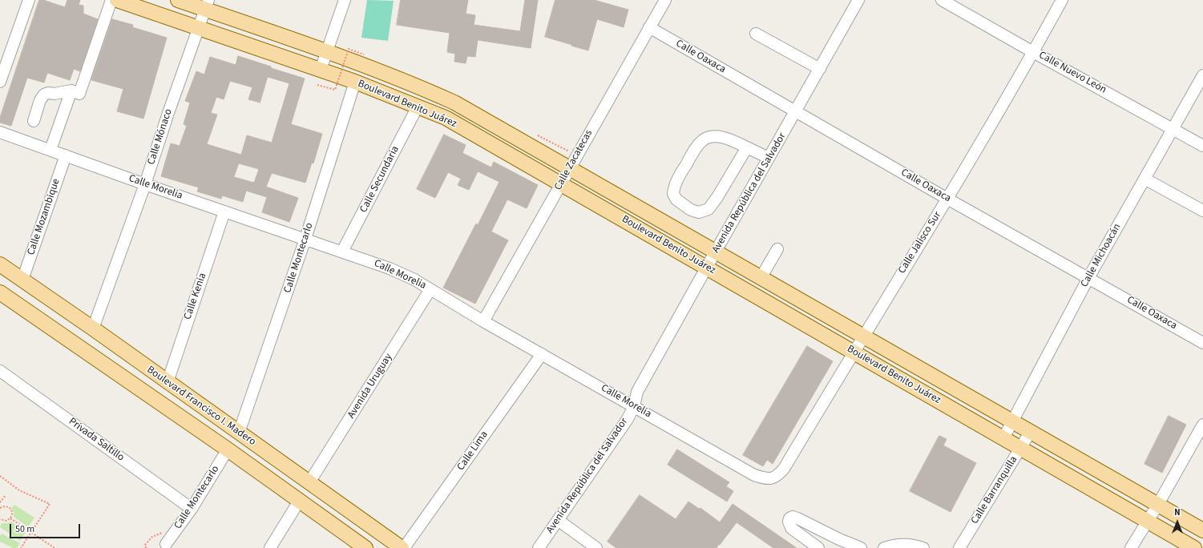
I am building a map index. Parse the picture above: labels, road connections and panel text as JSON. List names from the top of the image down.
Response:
{
  "streets": {
    "main road": ["Boulevard Benito Juárez", "Boulevard Francisco I. Madero"],
    "street": [
      "Calle Oaxaca",
      "Calle Nuevo León",
      "Calle Mónaco",
      "Calle Zacatecas",
      "Calle Secundaria",
      "Calle Morelia",
      "Avenida República del Salvador",
      "Calle Mozambique",
      "Calle Jalisco Sur",
      "Calle Michoacán",
      "Calle Montecarlo",
      "Calle Kenia",
      "Avenida Uruguay",
      "Privada Saltillo",
      "Calle Lima",
      "Calle Barranquilla"
    ]
  },
  "crossings": [
    ["Calle Oaxaca", "Calle Zacatecas"],
    ["Calle Oaxaca", "Avenida República del Salvador"],
    ["Calle Oaxaca", "Calle Jalisco Sur"],
    ["Calle Oaxaca", "Calle Michoacán"],
    ["Calle Nuevo León", "Calle Jalisco Sur"],
    ["Calle Nuevo León", "Calle Michoacán"],
    ["Boulevard Benito Juárez", "Calle Mónaco"],
    ["Boulevard Benito Juárez", "Calle Zacatecas"],
    ["Boulevard Benito Juárez", "Calle Secundaria"],
    ["Boulevard Benito Juárez", "Avenida República del Salvador"],
    ["Boulevard Benito Juárez", "Calle Jalisco Sur"],
    ["Boulevard Benito Juárez", "Calle Michoacán"],
    ["Boulevard Benito Juárez", "Calle Montecarlo"],
    ["Boulevard Benito Juárez", "Calle Barranquilla"],
    ["Calle Mónaco", "Calle Morelia"],
    ["Calle Mónaco", "Boulevard Francisco I. Madero"],
    ["Calle Zacatecas", "Calle Morelia"],
    ["Calle Secundaria", "Calle Morelia"],
    ["Calle Morelia", "Avenida República del Salvador"],
    ["Calle Morelia", "Calle Mozambique"],
    ["Calle Morelia", "Calle Jalisco Sur"],
    ["Calle Morelia", "Calle Montecarlo"],
    ["Calle Morelia", "Calle Kenia"],
    ["Calle Morelia", "Avenida Uruguay"],
    ["Calle Morelia", "Calle Lima"],
    ["Calle Mozambique", "Boulevard Francisco I. Madero"],
    ["Calle Montecarlo", "Boulevard Francisco I. Madero"],
    ["Calle Montecarlo", "Privada Saltillo"],
    ["Calle Kenia", "Boulevard Francisco I. Madero"],
    ["Avenida Uruguay", "Boulevard Francisco I. Madero"]
  ],
  "scale_bar": "50 m",
  "north": "top"
}
